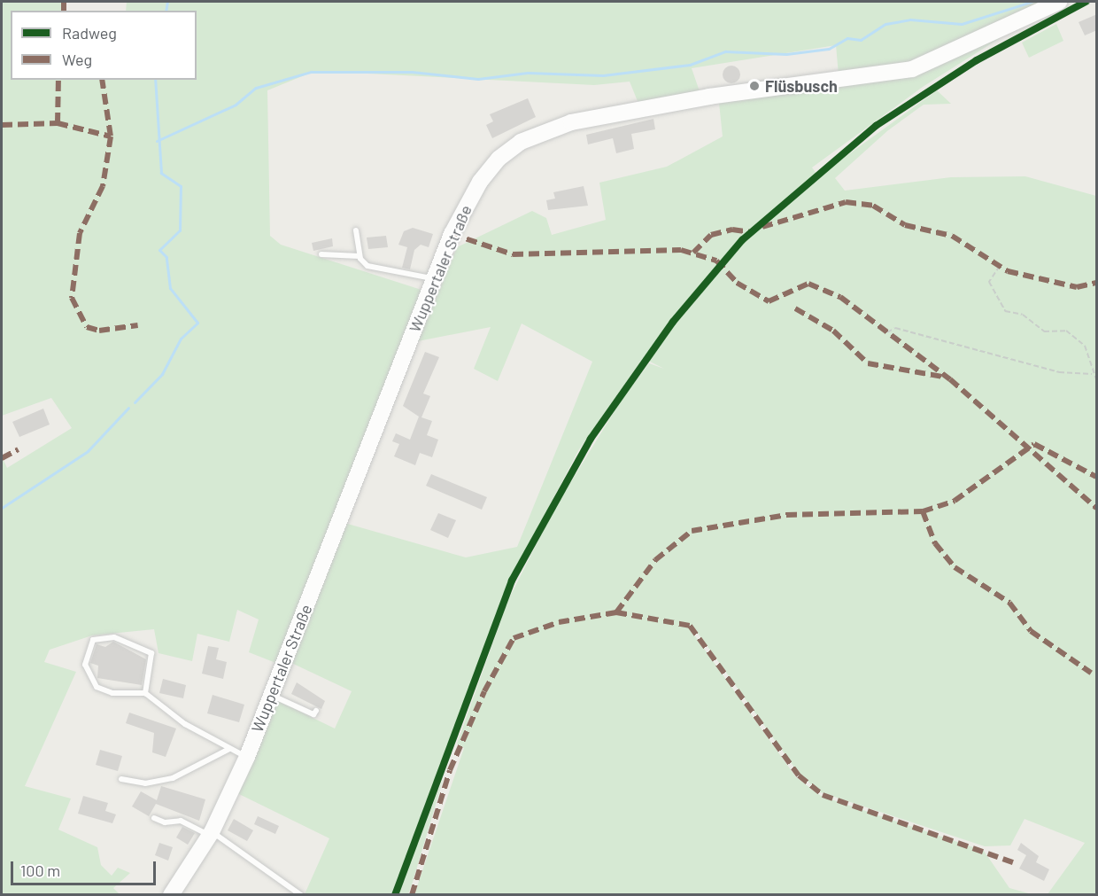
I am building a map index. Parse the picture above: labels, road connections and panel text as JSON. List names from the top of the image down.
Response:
{
  "streets": {
    "main road": ["Wuppertaler Straße"]
  },
  "places": ["Flüsbusch"],
  "legend": ["Radweg", "Weg"],
  "scale_bar": "100 m"
}
